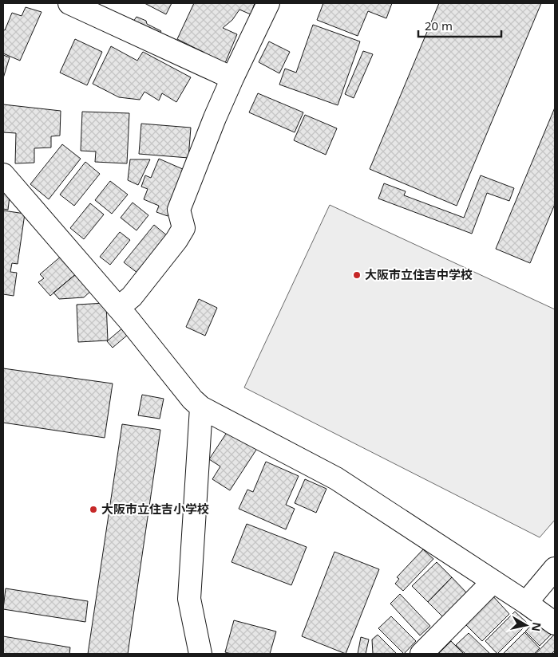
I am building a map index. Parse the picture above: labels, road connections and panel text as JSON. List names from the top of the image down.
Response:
{
  "places": ["大阪市立住吉中学校", "大阪市立住吉小学校"],
  "scale_bar": "20 m",
  "north": "right"
}
